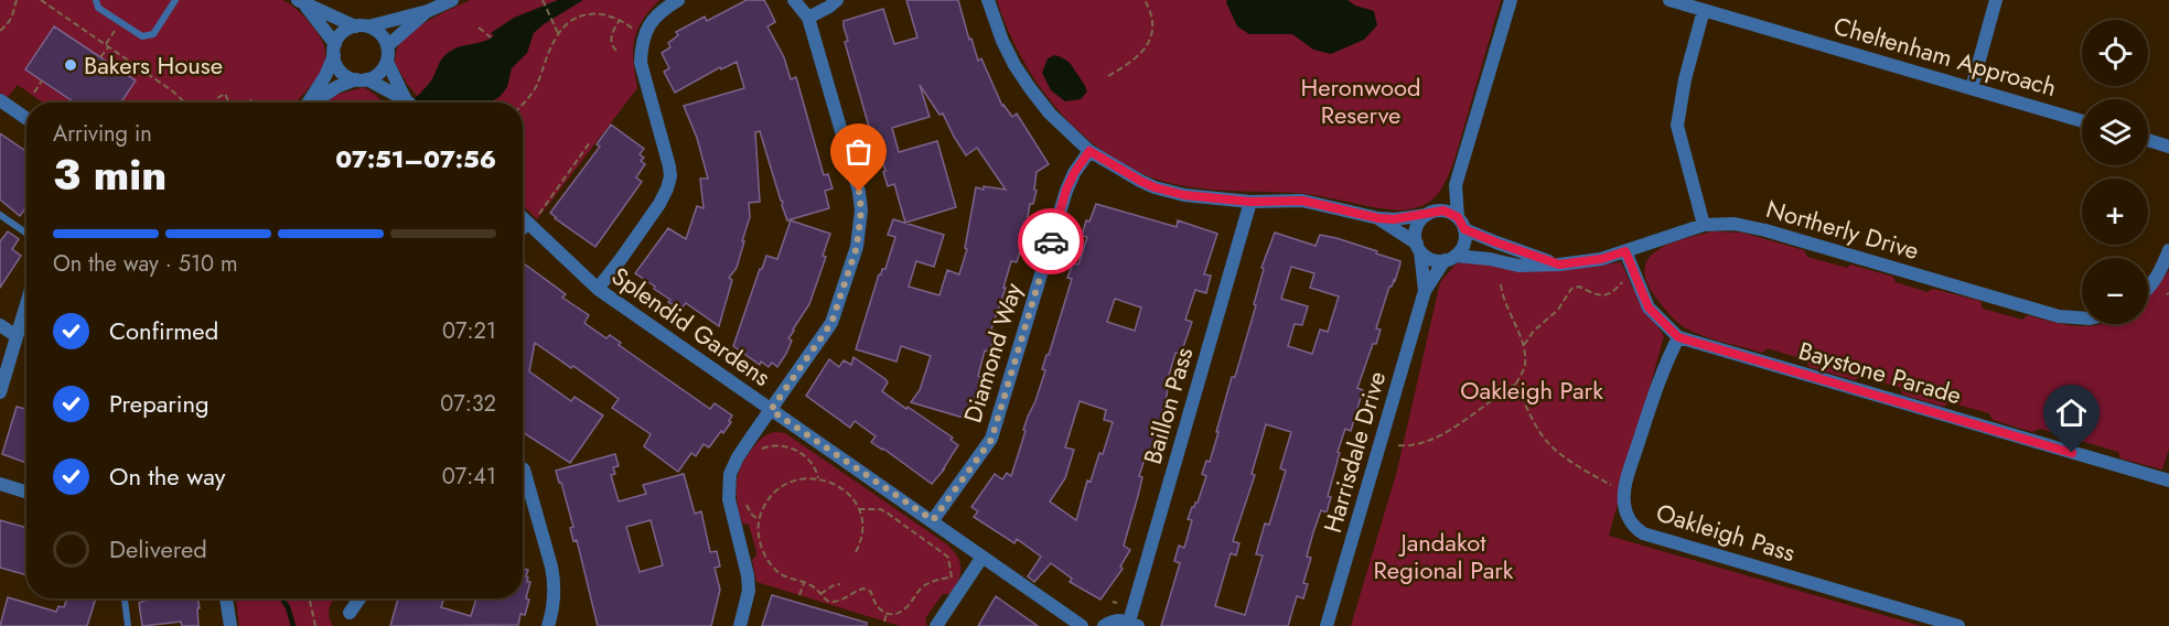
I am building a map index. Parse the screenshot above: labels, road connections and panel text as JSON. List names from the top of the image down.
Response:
{
  "streets": {
    "street": [
      "Cheltenham Approach",
      "Northerly Drive",
      "Splendid Gardens",
      "Diamond Way",
      "Baystone Parade",
      "Baillon Pass",
      "Harrisdale Drive",
      "Oakleigh Pass"
    ]
  },
  "crossings": [
    ["Northerly Drive", "Baystone Parade"],
    ["Northerly Drive", "Harrisdale Drive"],
    ["Splendid Gardens", "Diamond Way"],
    ["Baystone Parade", "Oakleigh Pass"]
  ],
  "parks": ["Heronwood Reserve", "Oakleigh Park", "Jandakot Regional Park"],
  "places": ["Bakers House"],
  "page": {
    "map_buttons": ["+", "−"],
    "heading": ["3 min", "Arriving in", "07:51–07:56"],
    "bar": "On the way · 510 m",
    "list": [
      ["Confirmed", "07:21"],
      ["Preparing", "07:32"],
      ["On the way", "07:41"],
      "Delivered"
    ]
  }
}
